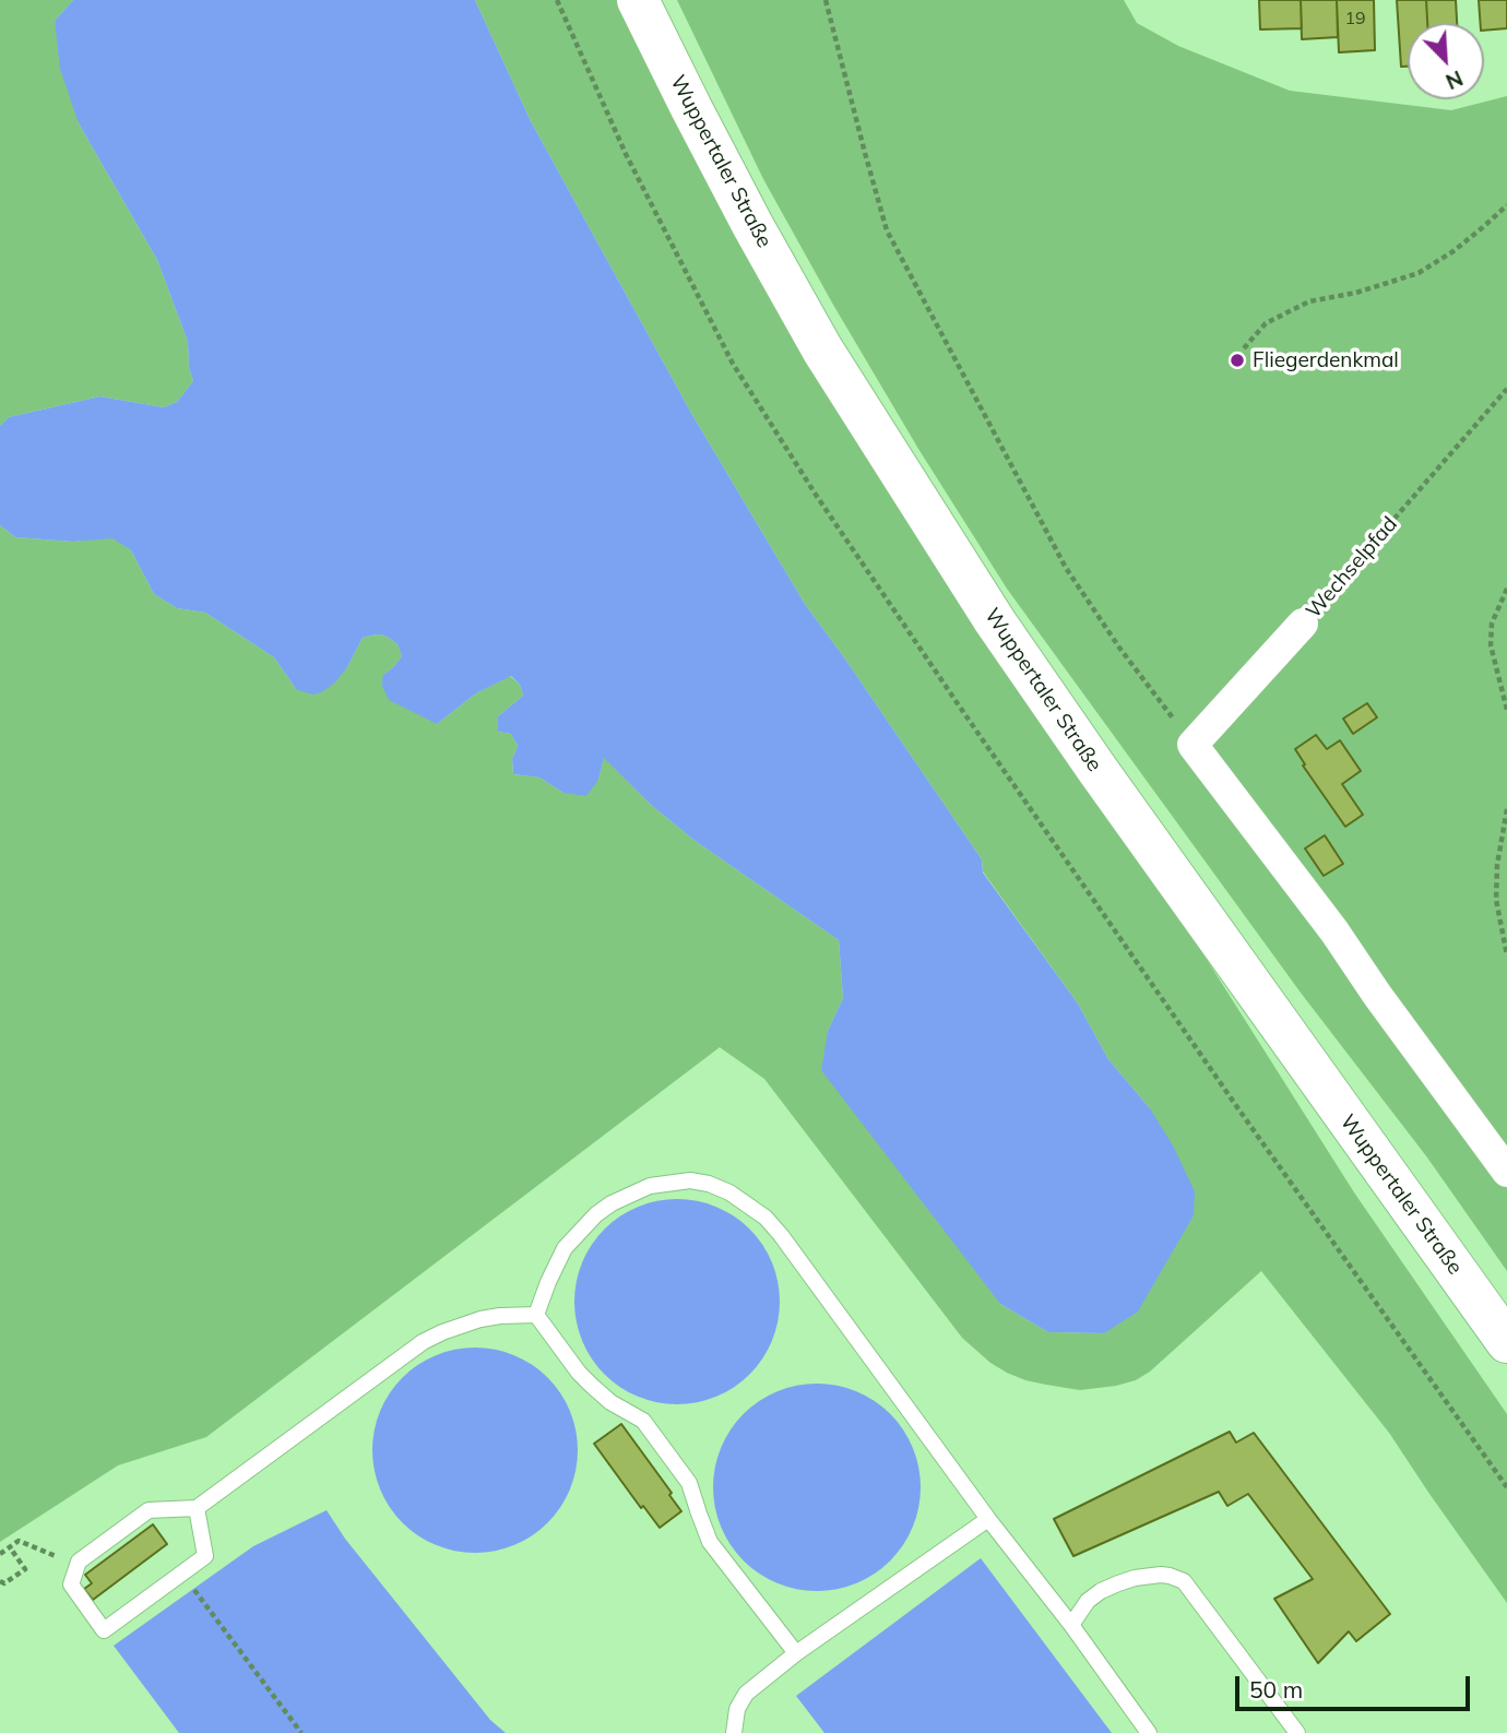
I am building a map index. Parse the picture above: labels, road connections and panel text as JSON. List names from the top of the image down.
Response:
{
  "streets": {
    "street": ["Wuppertaler Straße", "Wechselpfad"]
  },
  "places": ["Fliegerdenkmal"],
  "house_numbers": ["19"],
  "scale_bar": "50 m",
  "north": "bottom right"
}
